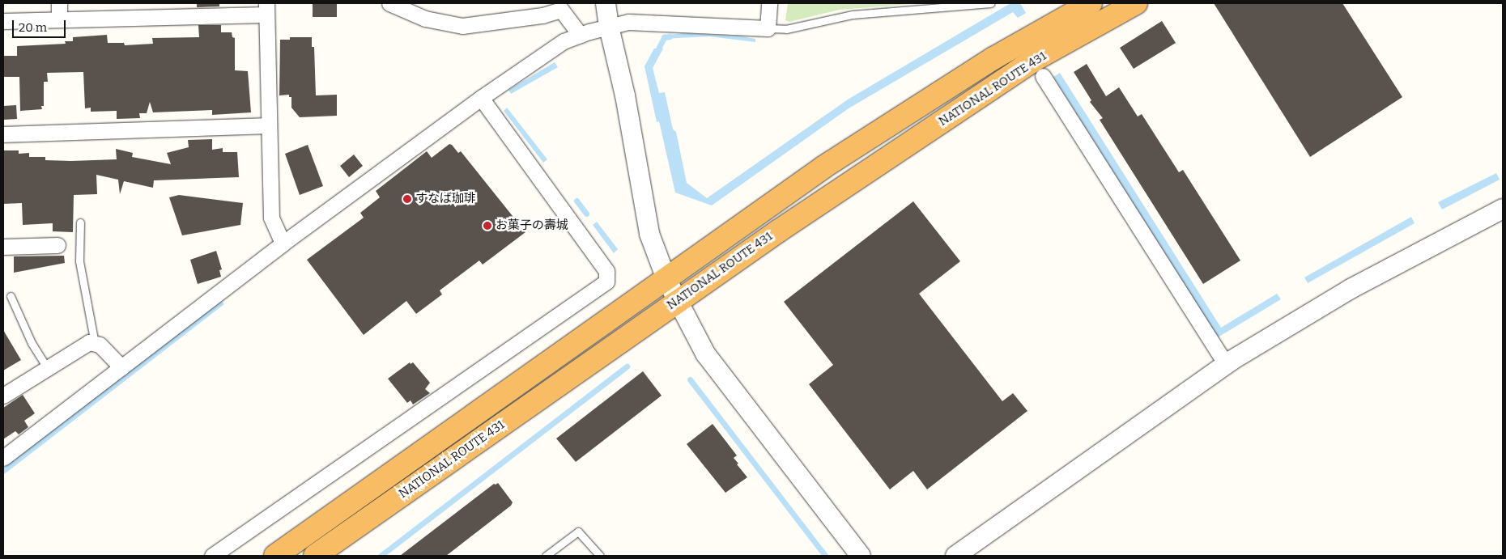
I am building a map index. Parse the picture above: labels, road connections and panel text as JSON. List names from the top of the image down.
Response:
{
  "streets": {
    "highway": ["NATIONAL ROUTE 431"]
  },
  "places": ["すなば珈琲", "お菓子の壽城"],
  "scale_bar": "20 m"
}
